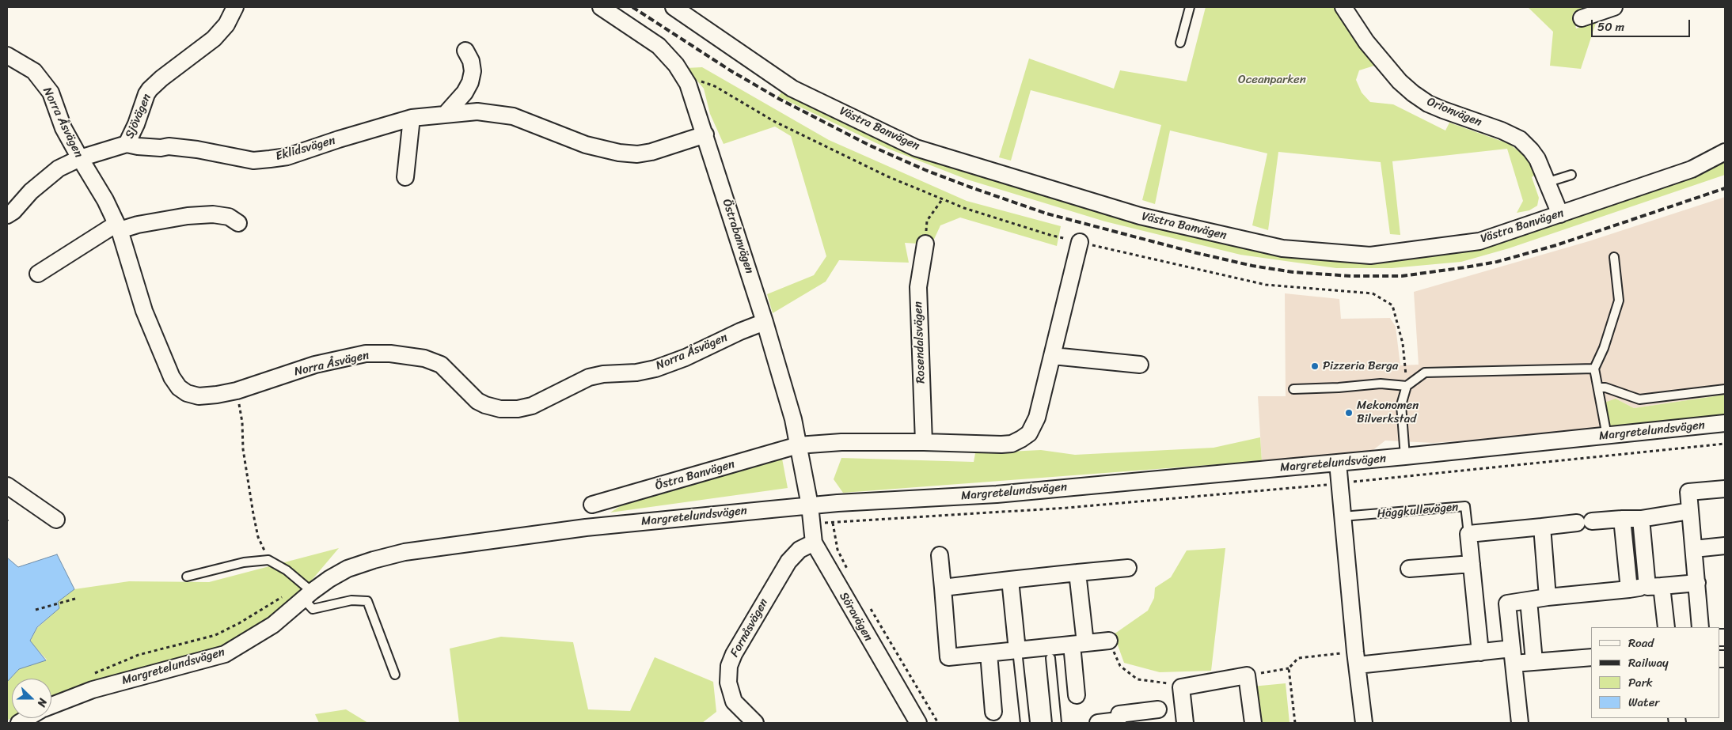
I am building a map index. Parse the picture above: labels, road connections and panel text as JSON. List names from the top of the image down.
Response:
{
  "streets": {
    "street": [
      "Orionvägen",
      "Sjövägen",
      "Norra Åsvägen",
      "Västra Banvägen",
      "Eklidsvägen",
      "Östrabanvägen",
      "Rosendalsvägen",
      "Margretelundsvägen",
      "Östra Banvägen",
      "Häggkullevägen",
      "Söravägen",
      "Fornåsvägen"
    ]
  },
  "crossings": [
    ["Orionvägen", "Västra Banvägen"],
    ["Sjövägen", "Norra Åsvägen"],
    ["Sjövägen", "Eklidsvägen"],
    ["Norra Åsvägen", "Östrabanvägen"],
    ["Eklidsvägen", "Östrabanvägen"],
    ["Östrabanvägen", "Margretelundsvägen"],
    ["Östrabanvägen", "Östra Banvägen"],
    ["Östrabanvägen", "Söravägen"],
    ["Margretelundsvägen", "Söravägen"],
    ["Söravägen", "Fornåsvägen"]
  ],
  "parks": ["Oceanparken"],
  "places": ["Pizzeria Berga", "Mekonomen Bilverkstad"],
  "legend": [
    "Road",
    "Railway",
    "Park",
    "Water"
  ],
  "scale_bar": "50 m",
  "north": "right"
}
